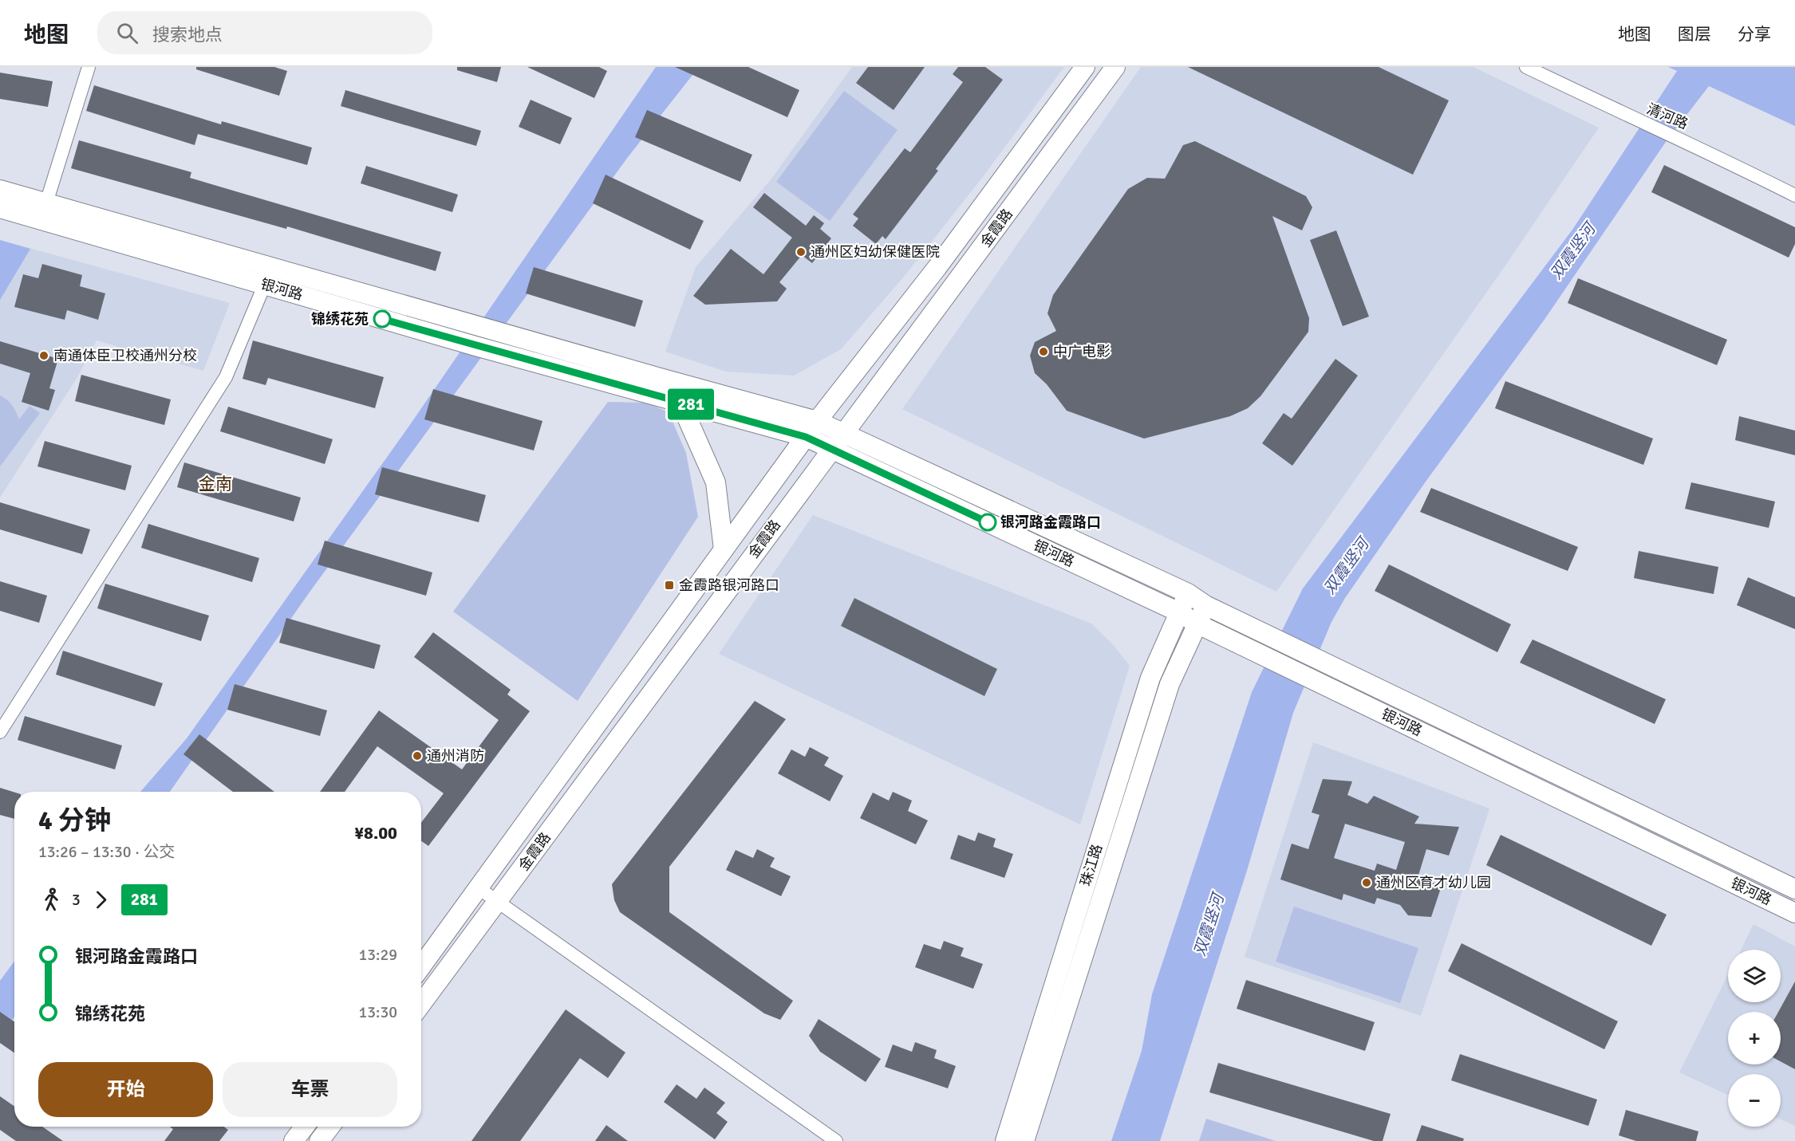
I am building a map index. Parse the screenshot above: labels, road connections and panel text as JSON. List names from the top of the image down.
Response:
{
  "streets": {
    "main road": ["金霞路", "银河路", "珠江路"],
    "street": ["清河路"]
  },
  "crossings": [
    ["金霞路", "银河路"],
    ["银河路", "珠江路"]
  ],
  "districts": ["金南"],
  "water": ["双霞竖河"],
  "places": {
    "other": [
      "通州区妇幼保健医院",
      "锦绣花苑",
      "中广电影",
      "南通体臣卫校通州分校",
      "银河路金霞路口",
      "通州消防",
      "通州区育才幼儿园"
    ],
    "transit": ["金霞路银河路口"]
  },
  "lines": ["bus line 281"],
  "page": {
    "header": "地图",
    "search": "搜索地点",
    "nav": ["地图", "图层", "分享"],
    "on_map": "281",
    "heading": ["4 分钟", "13:26 – 13:30 · 公交", "¥8.00"],
    "legs": ["3", "281"],
    "list": [
      {
        "name": "银河路金霞路口",
        "value": "13:29"
      },
      {
        "name": "锦绣花苑",
        "value": "13:30"
      }
    ],
    "map_buttons": ["+", "−"],
    "buttons": ["开始", "车票"]
  }
}
